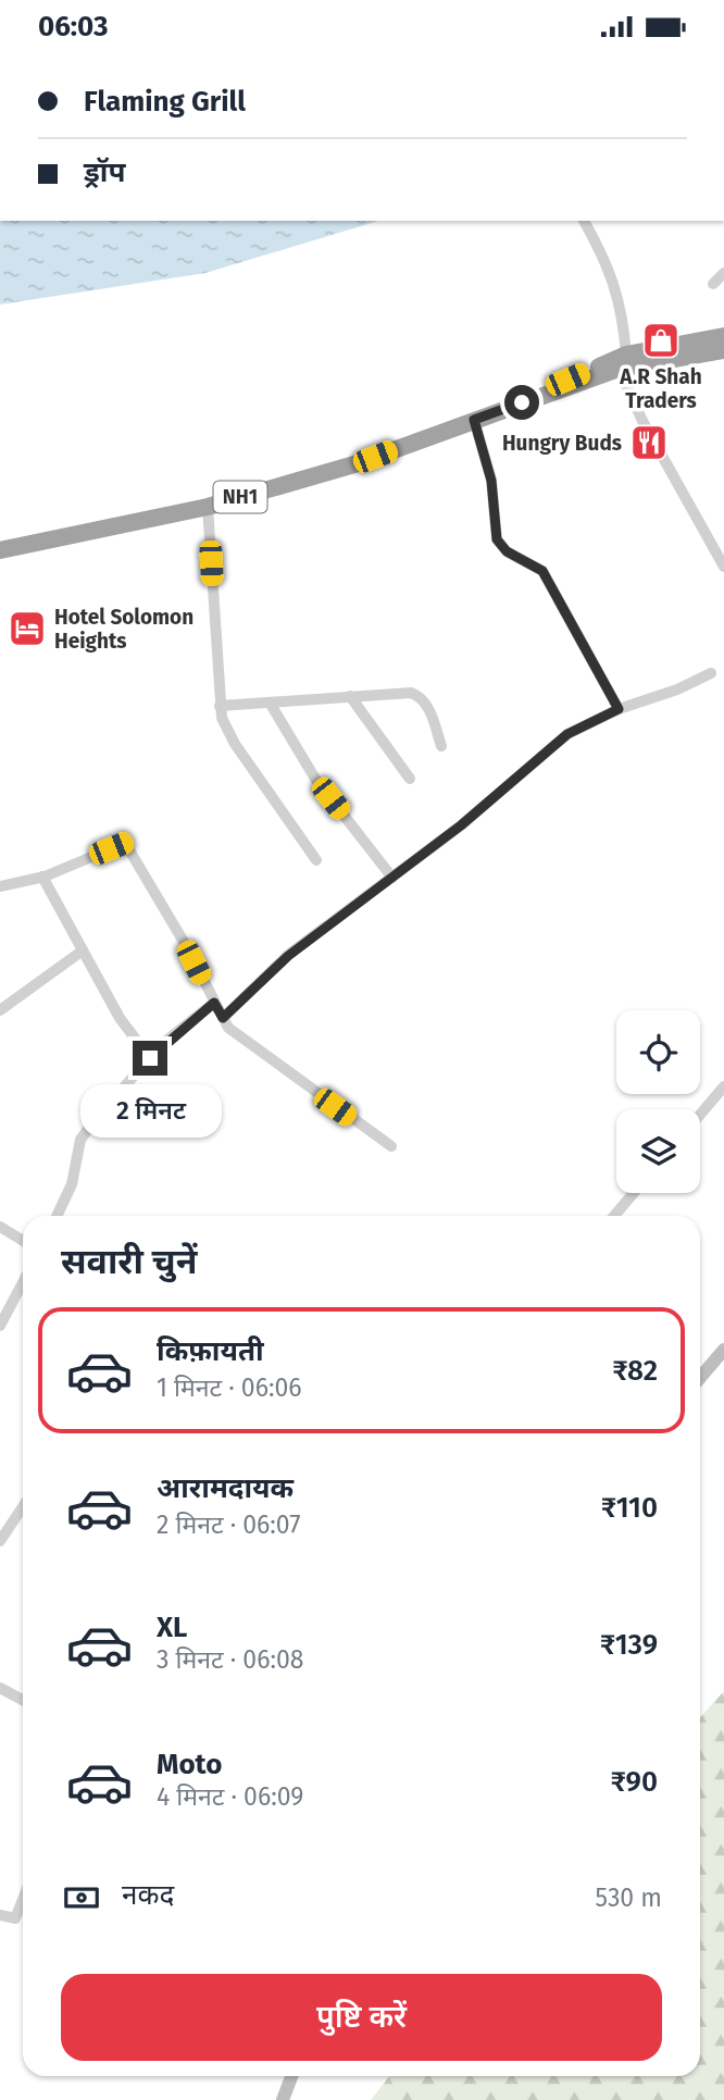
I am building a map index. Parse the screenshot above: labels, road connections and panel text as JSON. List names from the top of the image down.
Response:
{
  "streets": {
    "highway": ["NH1"]
  },
  "places": {
    "shop": ["A.R Shah Traders"],
    "restaurant": ["Hungry Buds"],
    "hotel": ["Hotel Solomon Heights"]
  },
  "page": {
    "status": "06:03",
    "banner": ["Flaming Grill", "ड्रॉप"],
    "bubble": "2 मिनट",
    "heading": "सवारी चुनें",
    "list": [
      {
        "name": "किफ़ायती",
        "note": "1 मिनट · 06:06",
        "value": "₹82"
      },
      {
        "name": "आरामदायक",
        "note": "2 मिनट · 06:07",
        "value": "₹110"
      },
      {
        "name": "XL",
        "note": "3 मिनट · 06:08",
        "value": "₹139"
      },
      {
        "name": "Moto",
        "note": "4 मिनट · 06:09",
        "value": "₹90"
      }
    ],
    "pay": ["नकद", "530 m"],
    "buttons": "पुष्टि करें"
  }
}
